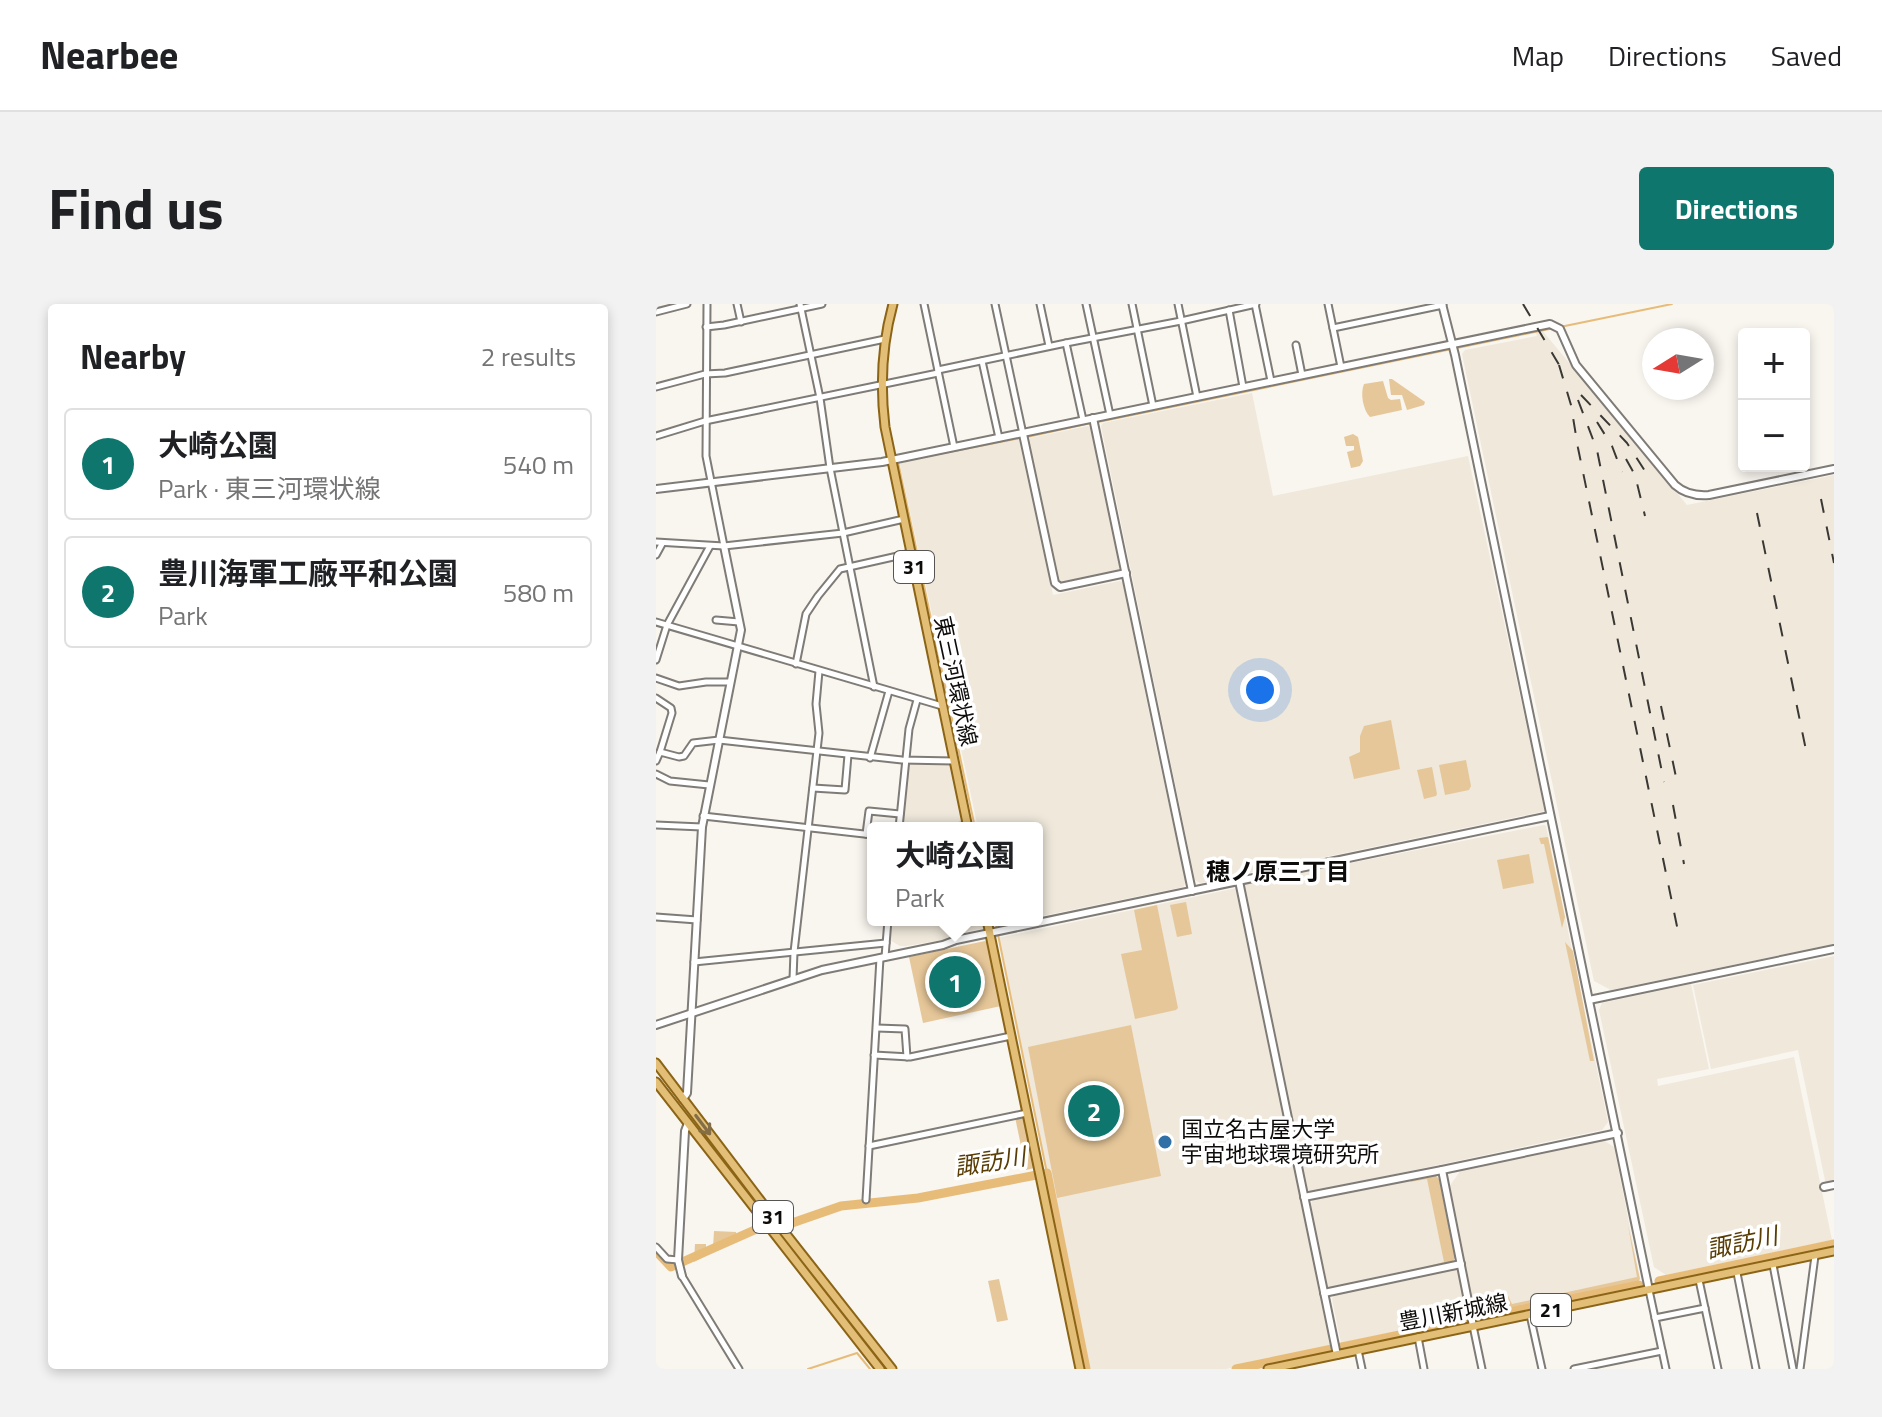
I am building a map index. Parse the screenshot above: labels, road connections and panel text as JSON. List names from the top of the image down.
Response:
{
  "streets": {
    "main road": [
      "31",
      "東三河環状線",
      "21",
      "豊川新城線"
    ]
  },
  "districts": ["穂ノ原三丁目"],
  "water": ["諏訪川"],
  "places": ["国立名古屋大学 宇宙地球環境研究所"],
  "north": "left",
  "page": {
    "header": "Nearbee",
    "nav": ["Map", "Directions", "Saved"],
    "title": "Find us",
    "buttons": "Directions",
    "heading": ["Nearby", "2 results"],
    "map_buttons": ["+", "−"],
    "list": [
      {
        "mark": "1",
        "name": "大崎公園",
        "note": "Park · 東三河環状線",
        "value": "540 m"
      },
      {
        "mark": "2",
        "name": "豊川海軍工廠平和公園",
        "note": "Park",
        "value": "580 m"
      }
    ],
    "popup": ["大崎公園", "Park"],
    "pins": ["1", "2"]
  }
}
